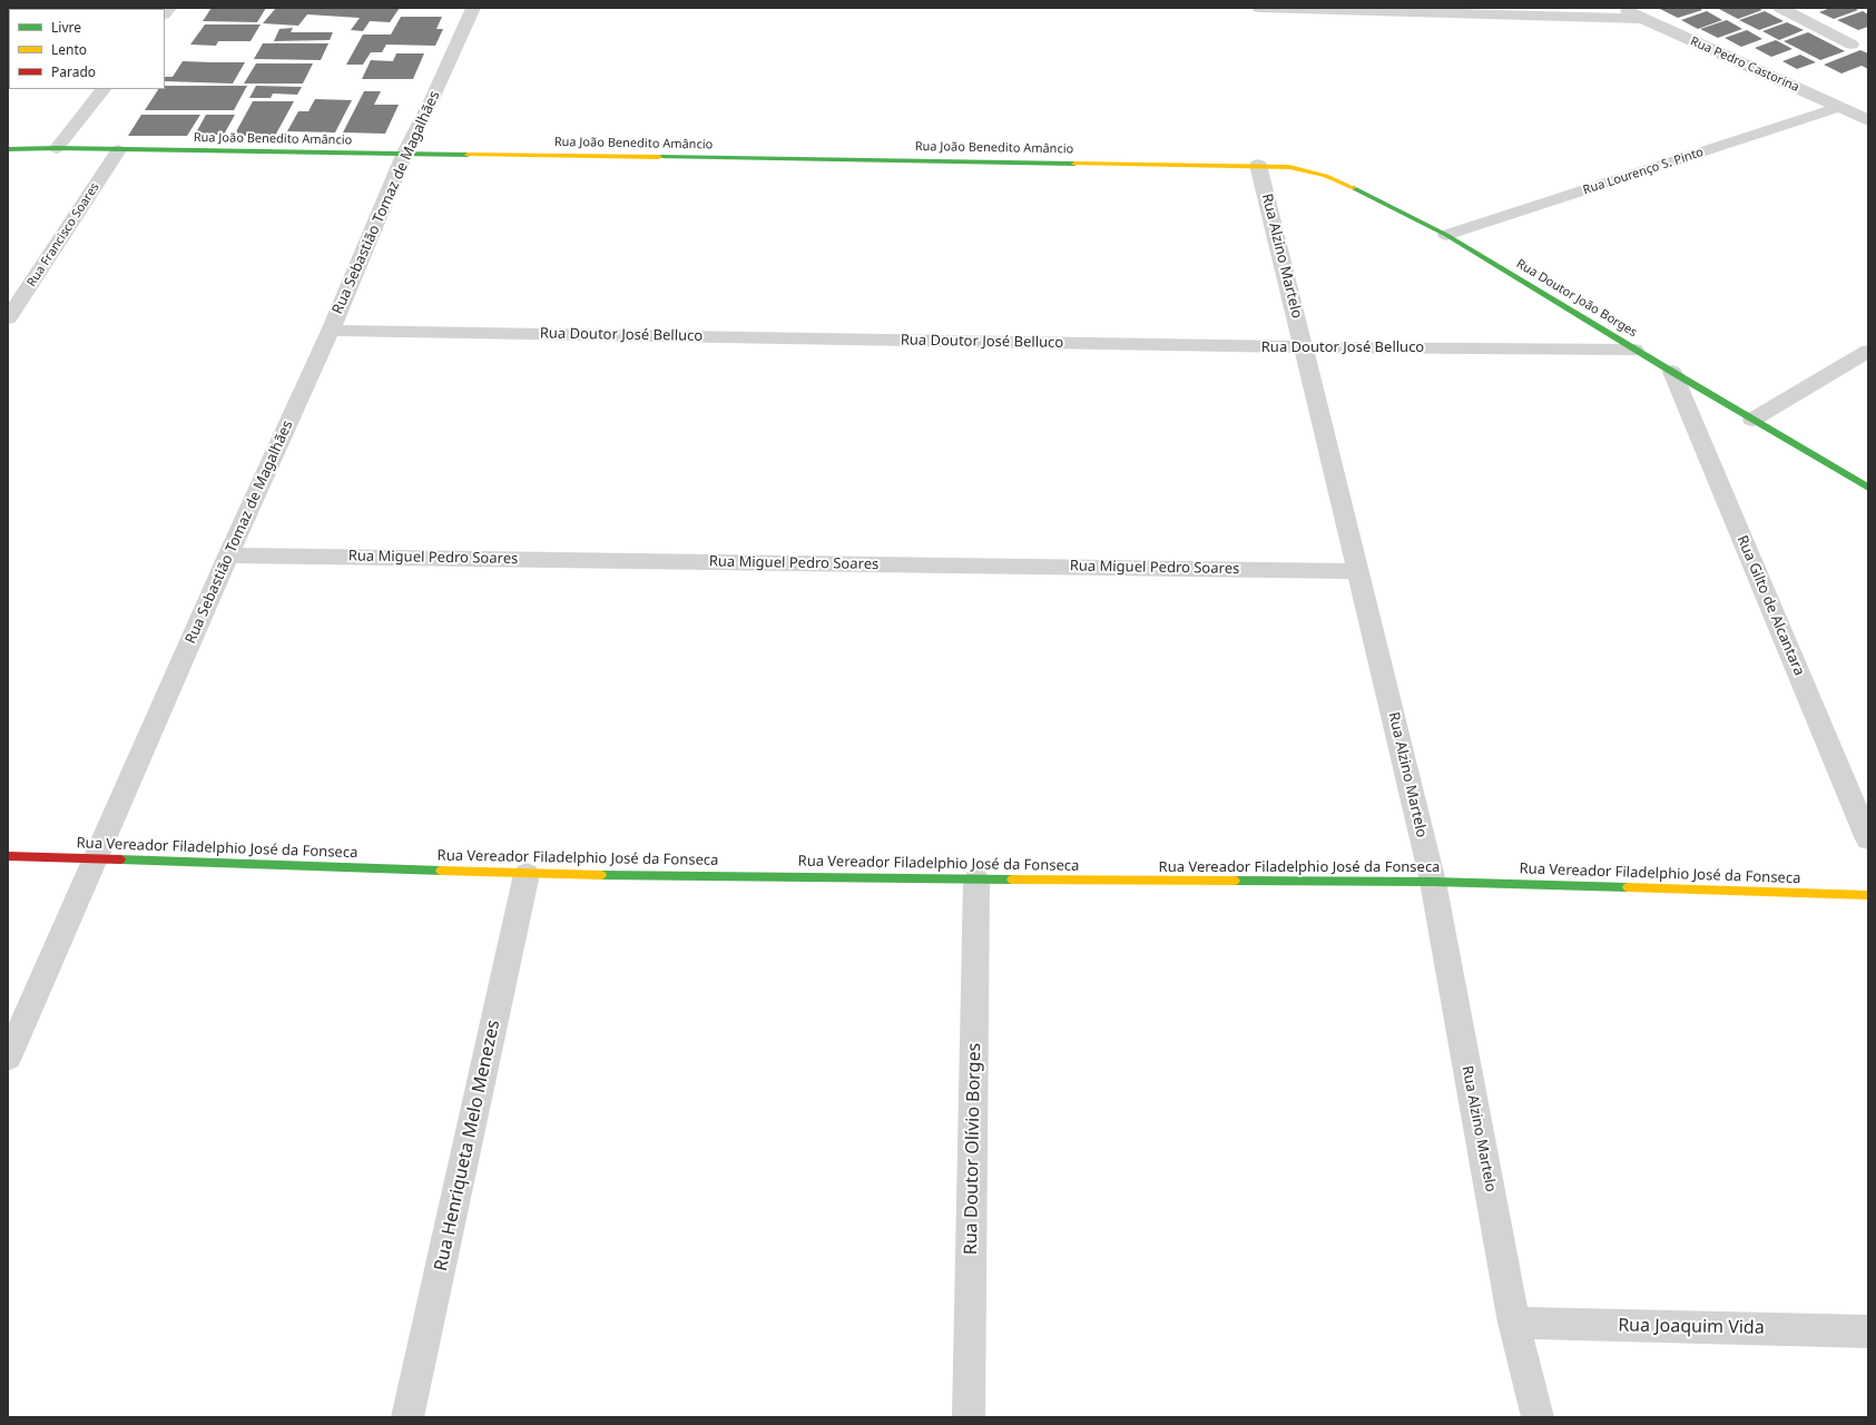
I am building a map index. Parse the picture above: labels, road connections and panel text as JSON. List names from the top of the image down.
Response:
{
  "streets": {
    "street": [
      "Rua Pedro Castorina",
      "Rua João Benedito Amâncio",
      "Rua Lourenço S. Pinto",
      "Rua Sebastião Tomaz de Magalhães",
      "Rua Francisco Soares",
      "Rua Alzino Martelo",
      "Rua Doutor João Borges",
      "Rua Doutor José Belluco",
      "Rua Miguel Pedro Soares",
      "Rua Gilto de Alcantara",
      "Rua Vereador Filadelphio José da Fonseca",
      "Rua Henriqueta Melo Menezes",
      "Rua Doutor Olívio Borges",
      "Rua Joaquim Vida"
    ]
  },
  "crossings": [
    ["Rua Pedro Castorina", "Rua Lourenço S. Pinto"],
    ["Rua João Benedito Amâncio", "Rua Sebastião Tomaz de Magalhães"],
    ["Rua João Benedito Amâncio", "Rua Francisco Soares"],
    ["Rua João Benedito Amâncio", "Rua Alzino Martelo"],
    ["Rua João Benedito Amâncio", "Rua Doutor João Borges"],
    ["Rua Lourenço S. Pinto", "Rua Doutor João Borges"],
    ["Rua Sebastião Tomaz de Magalhães", "Rua Doutor José Belluco"],
    ["Rua Sebastião Tomaz de Magalhães", "Rua Miguel Pedro Soares"],
    ["Rua Sebastião Tomaz de Magalhães", "Rua Vereador Filadelphio José da Fonseca"],
    ["Rua Alzino Martelo", "Rua Doutor João Borges"],
    ["Rua Alzino Martelo", "Rua Doutor José Belluco"],
    ["Rua Alzino Martelo", "Rua Miguel Pedro Soares"],
    ["Rua Alzino Martelo", "Rua Vereador Filadelphio José da Fonseca"],
    ["Rua Alzino Martelo", "Rua Joaquim Vida"],
    ["Rua Doutor João Borges", "Rua Doutor José Belluco"],
    ["Rua Doutor João Borges", "Rua Gilto de Alcantara"],
    ["Rua Vereador Filadelphio José da Fonseca", "Rua Henriqueta Melo Menezes"],
    ["Rua Vereador Filadelphio José da Fonseca", "Rua Doutor Olívio Borges"]
  ],
  "legend": ["Livre", "Lento", "Parado"]
}
